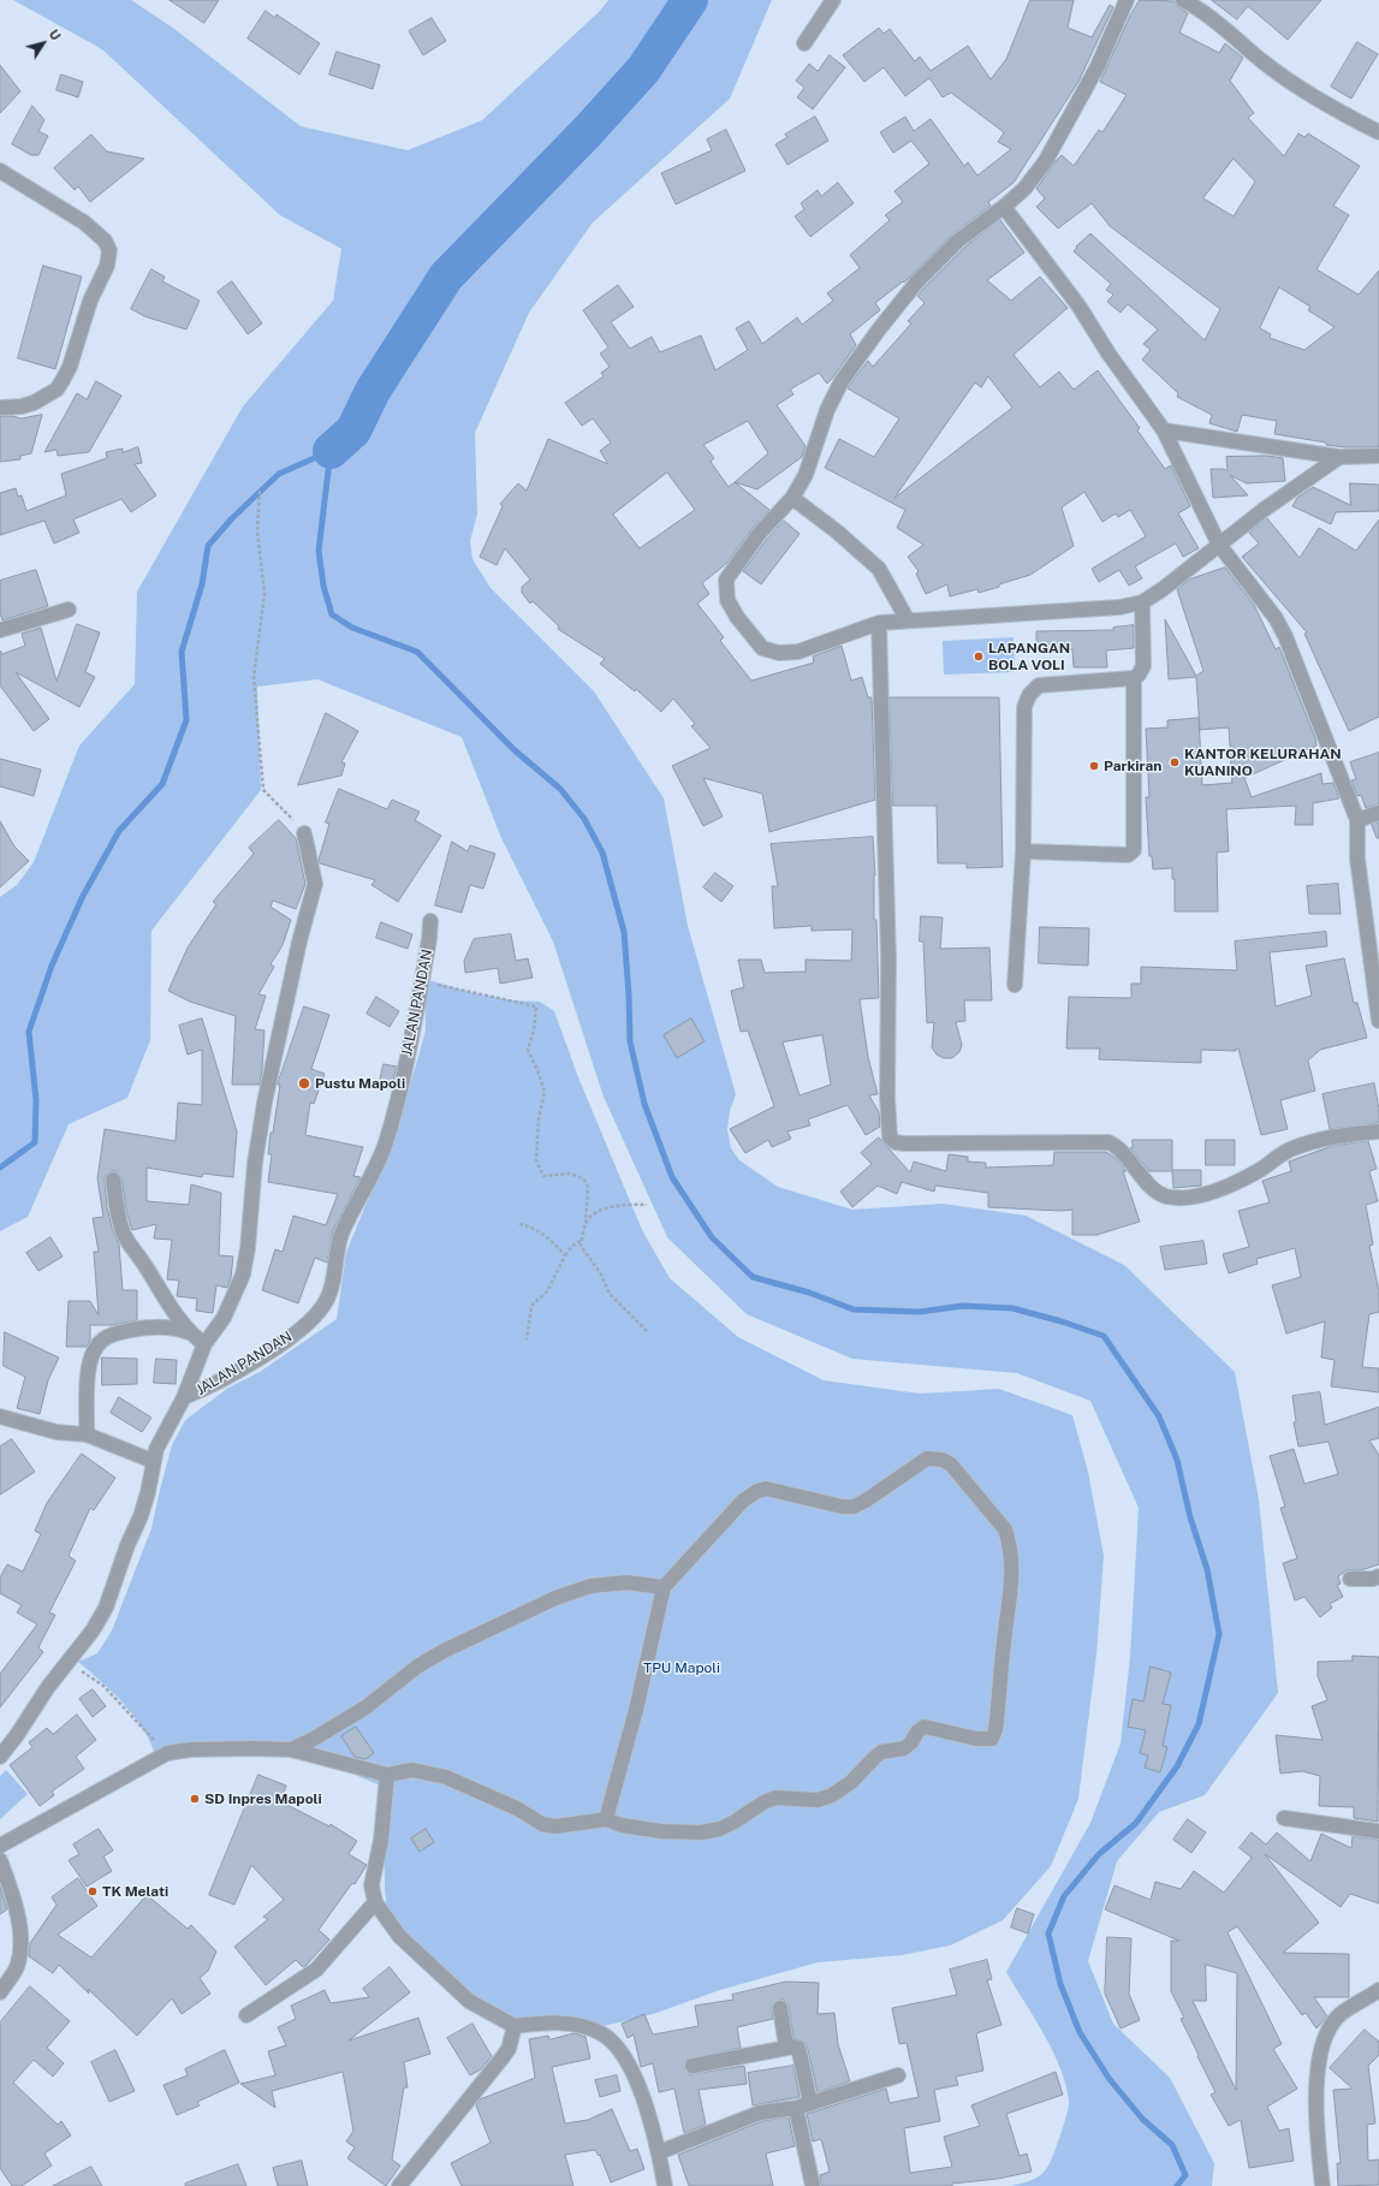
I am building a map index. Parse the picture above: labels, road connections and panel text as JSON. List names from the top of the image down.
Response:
{
  "streets": {
    "street": ["JALAN PANDAN"]
  },
  "parks": ["TPU Mapoli"],
  "places": [
    "LAPANGAN BOLA VOLI",
    "KANTOR KELURAHAN KUANINO",
    "Parkiran",
    "Pustu Mapoli",
    "SD Inpres Mapoli",
    "TK Melati"
  ],
  "north": "top right"
}
